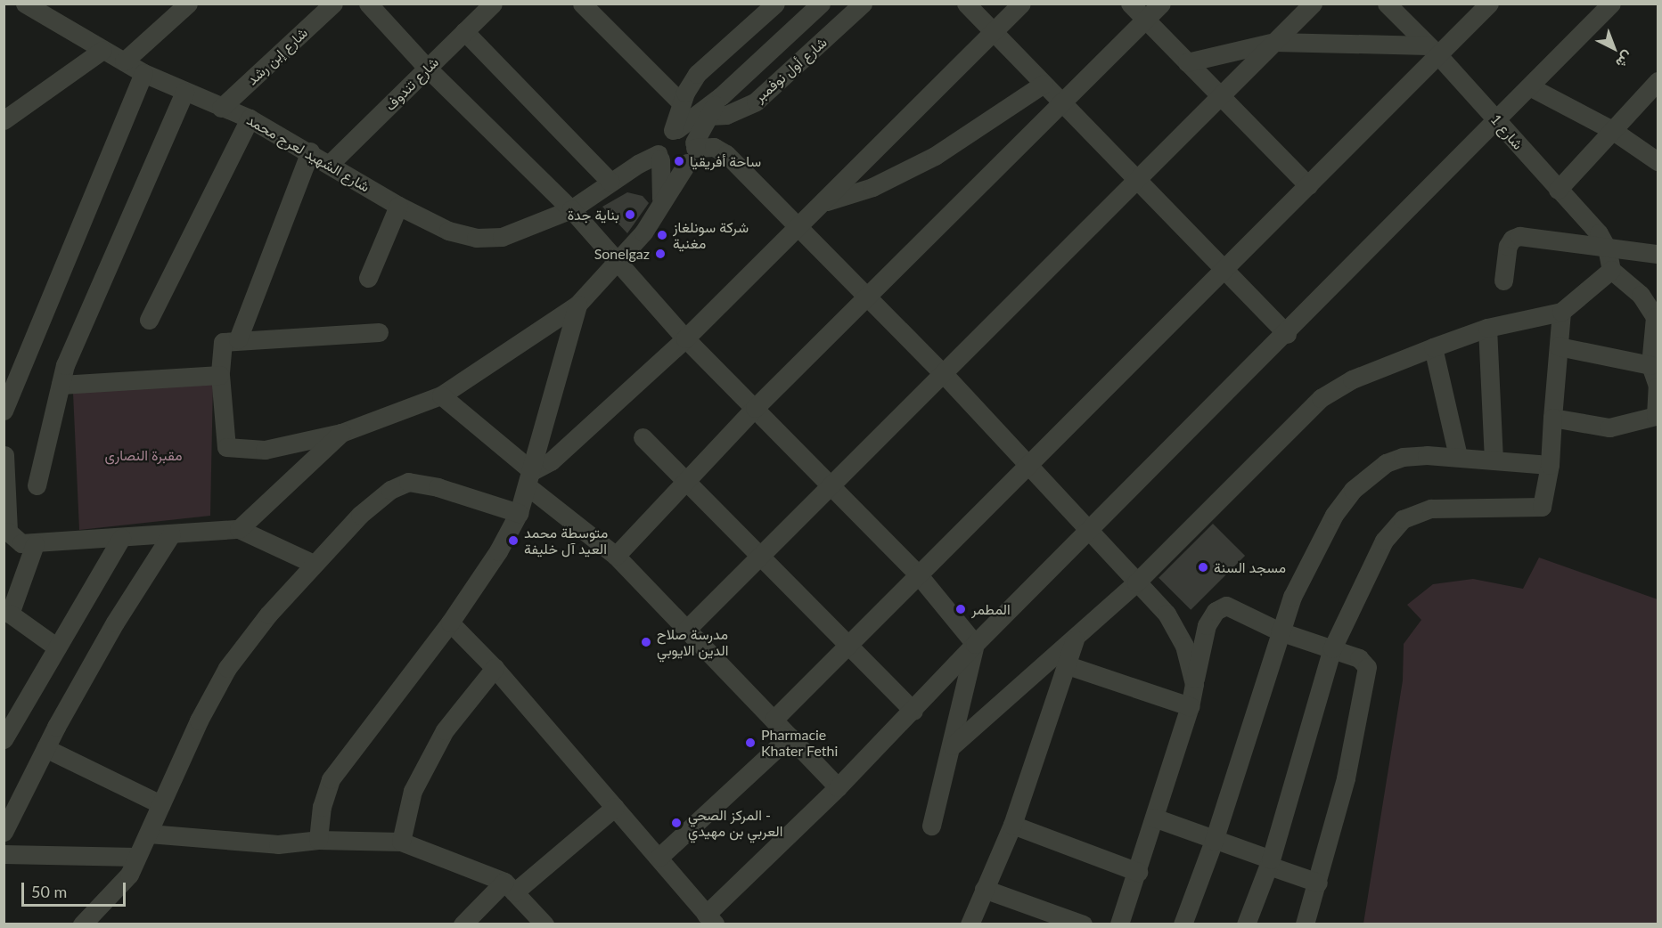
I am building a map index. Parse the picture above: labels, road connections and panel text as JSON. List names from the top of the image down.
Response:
{
  "streets": {
    "street": [
      "شارع إبن رشد",
      "شارع أول نوفمبر",
      "شارع تندوف",
      "شارع 1",
      "شارع الشهيد لعرج محمد"
    ]
  },
  "crossings": [
    ["شارع إبن رشد", "شارع الشهيد لعرج محمد"],
    ["شارع أول نوفمبر", "شارع الشهيد لعرج محمد"],
    ["شارع تندوف", "شارع الشهيد لعرج محمد"]
  ],
  "parks": ["مقبرة النصارى"],
  "places": [
    "ساحة أفريقيا",
    "بناية جدة",
    "شركة سونلغاز مغنية",
    "Sonelgaz",
    "متوسطة محمد العيد آل خليفة",
    "مسجد السنة",
    "المطمر",
    "مدرسة صلاح الدين الايوبي",
    "Pharmacie Khater Fethi",
    "المركز الصحي - العربي بن مهيدي"
  ],
  "scale_bar": "50 m",
  "north": "bottom right"
}
